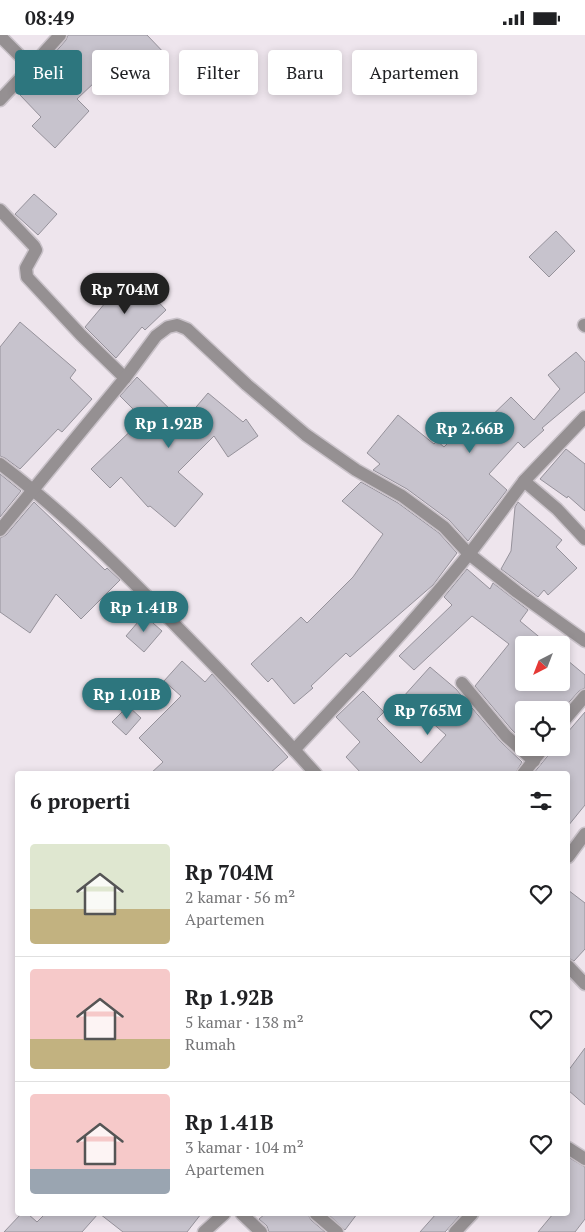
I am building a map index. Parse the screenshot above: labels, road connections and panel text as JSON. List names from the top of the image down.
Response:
{
  "north": "bottom left",
  "page": {
    "status": "08:49",
    "chip": [
      "Beli",
      "Sewa",
      "Filter",
      "Baru",
      "Apartemen"
    ],
    "price": [
      "Rp 704M",
      "Rp 1.92B",
      "Rp 2.66B",
      "Rp 1.41B",
      "Rp 1.01B",
      "Rp 765M"
    ],
    "heading": "6 properti",
    "list": [
      {
        "name": "Rp 704M",
        "note": "2 kamar · 56 m² · Apartemen"
      },
      {
        "name": "Rp 1.92B",
        "note": "5 kamar · 138 m² · Rumah"
      },
      {
        "name": "Rp 1.41B",
        "note": "3 kamar · 104 m² · Apartemen"
      }
    ]
  }
}
